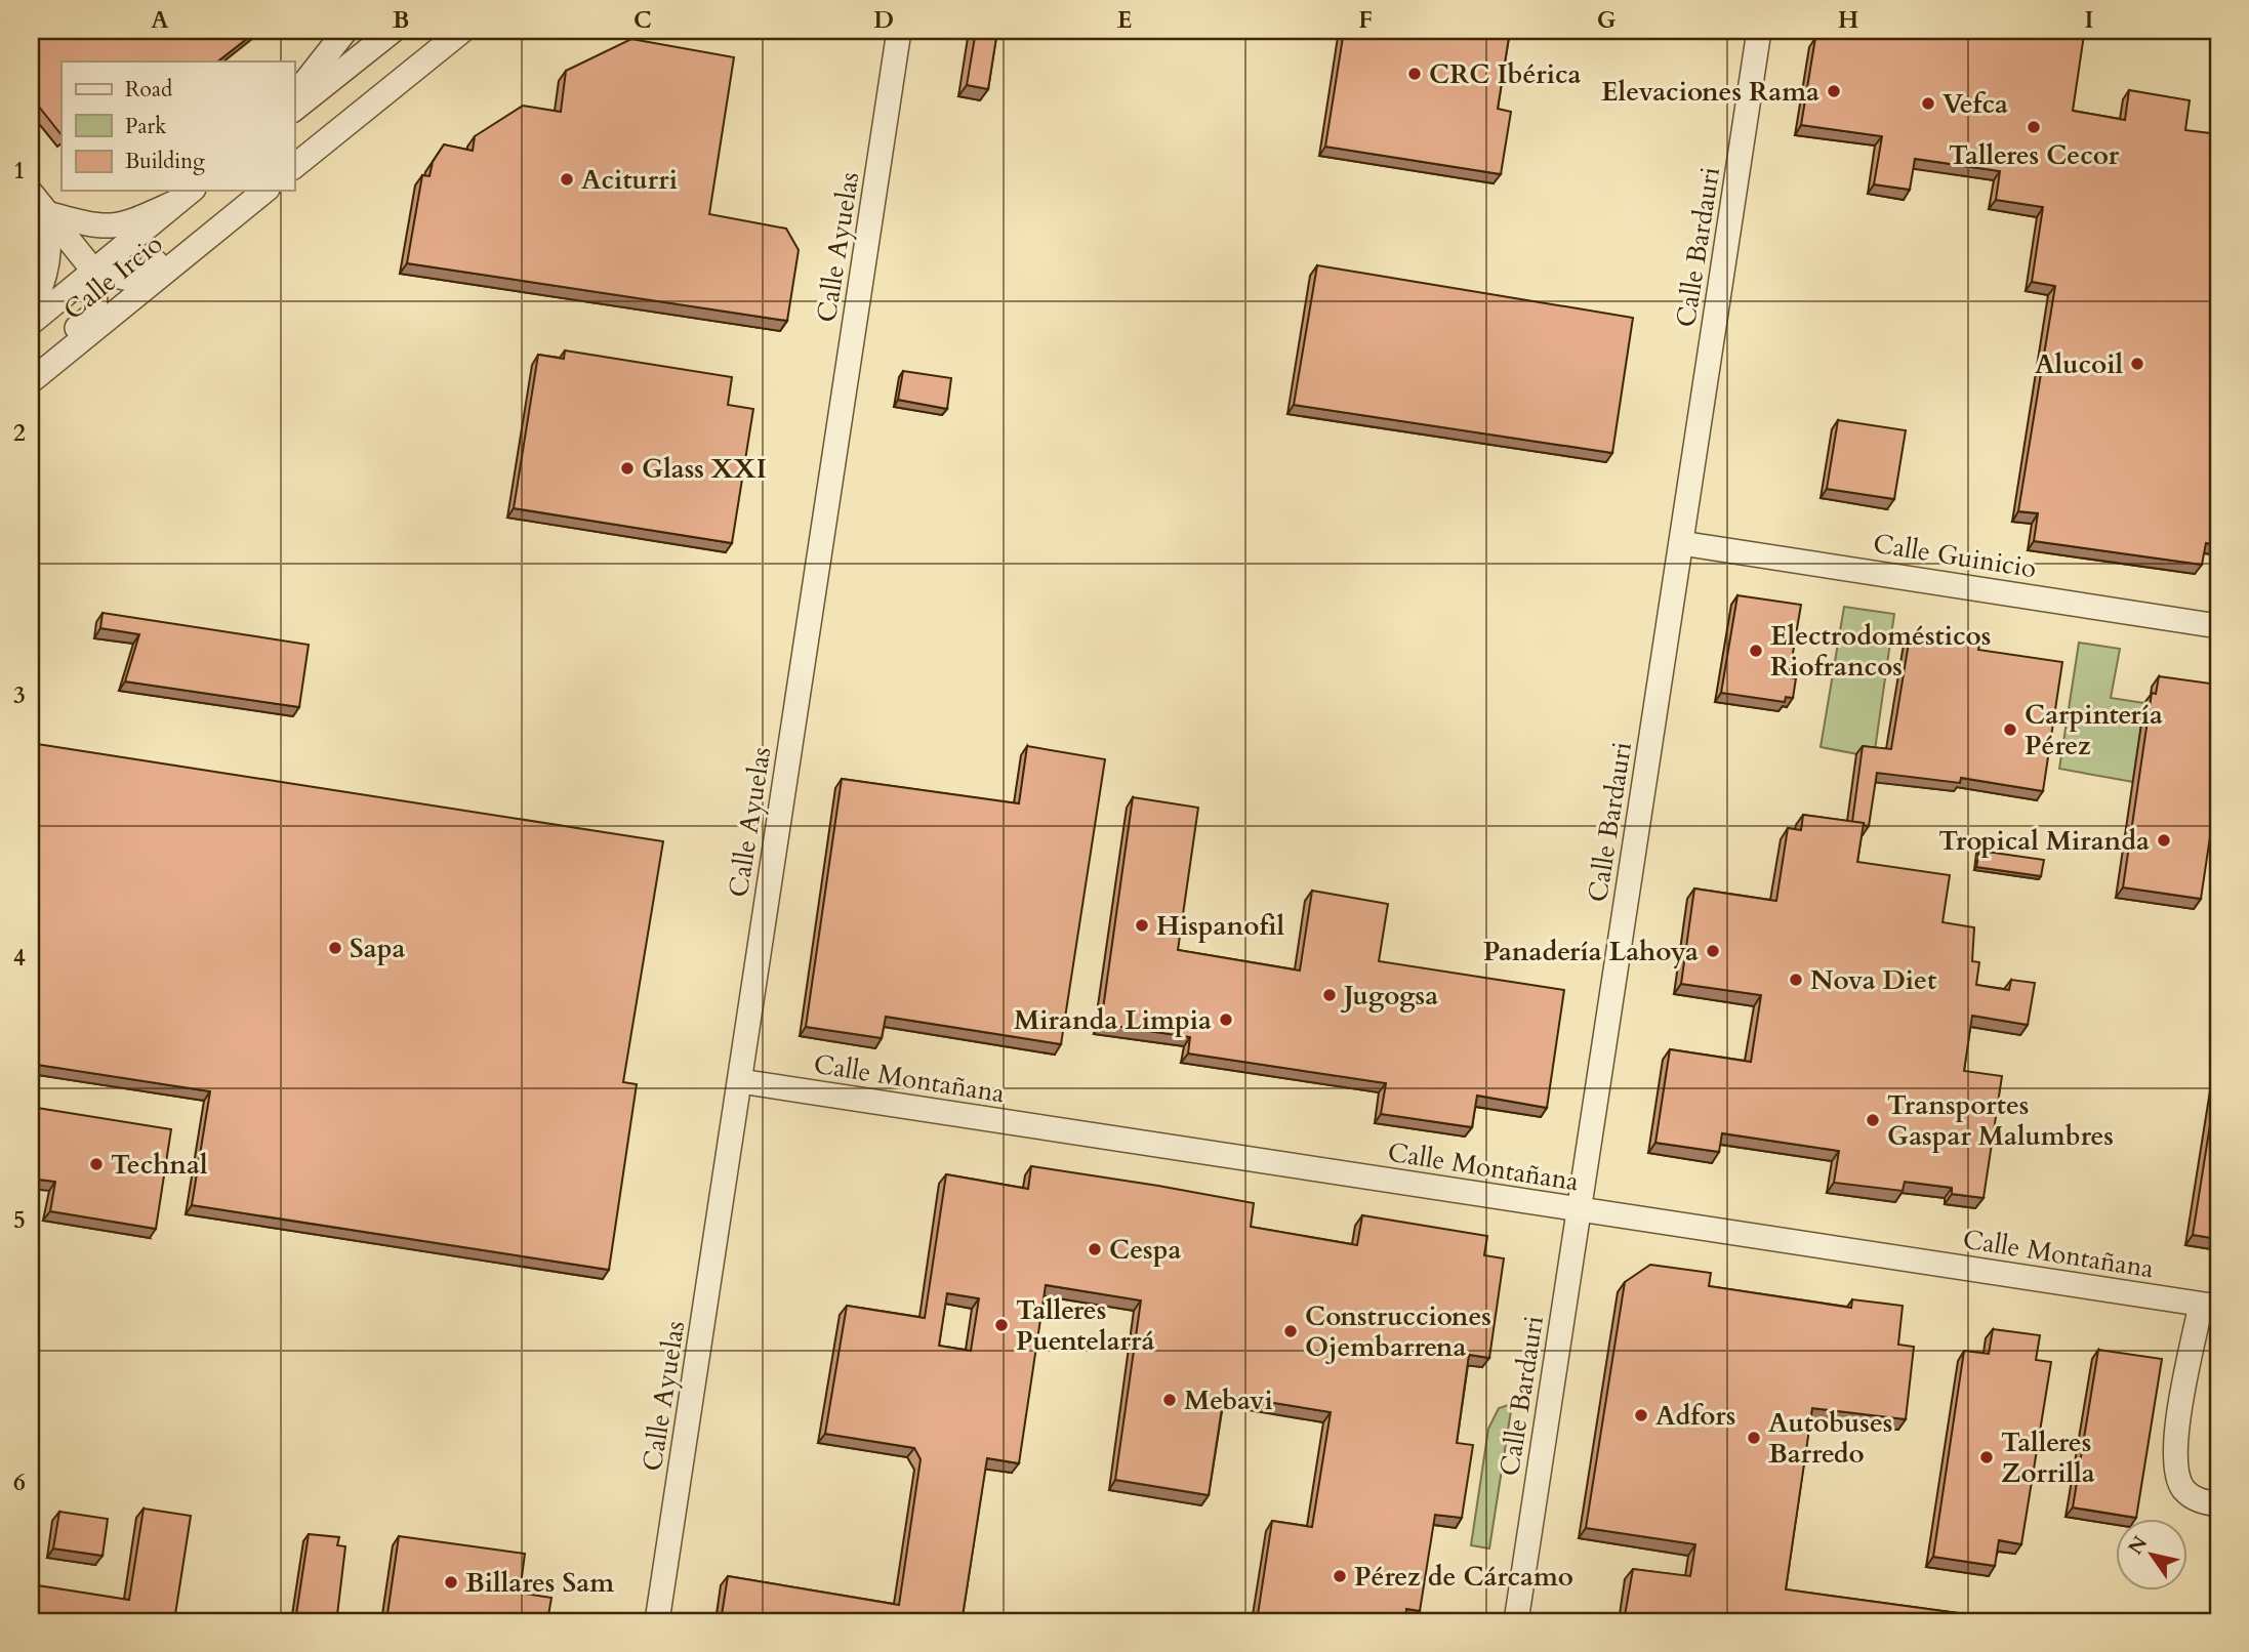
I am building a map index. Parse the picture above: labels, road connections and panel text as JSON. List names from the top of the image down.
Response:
{
  "streets": {
    "street": [
      "Calle Ayuelas",
      "Calle Bardauri",
      "Calle Ircio",
      "Calle Guinicio",
      "Calle Montañana"
    ]
  },
  "crossings": [
    ["Calle Ayuelas", "Calle Montañana"],
    ["Calle Bardauri", "Calle Guinicio"],
    ["Calle Bardauri", "Calle Montañana"]
  ],
  "places": [
    "CRC Ibérica",
    "Elevaciones Rama",
    "Vefca",
    "Talleres Cecor",
    "Aciturri",
    "Alucoil",
    "Glass XXI",
    "Electrodomésticos Riofrancos",
    "Carpintería Pérez",
    "Tropical Miranda",
    "Hispanofil",
    "Sapa",
    "Panadería Lahoya",
    "Nova Diet",
    "Jugogsa",
    "Miranda Limpia",
    "Transportes Gaspar Malumbres",
    "Technal",
    "Cespa",
    "Talleres Puentelarrá",
    "Construcciones Ojembarrena",
    "Mebavi",
    "Adfors",
    "Autobuses Barredo",
    "Talleres Zorrilla",
    "Pérez de Cárcamo",
    "Billares Sam"
  ],
  "legend": ["Road", "Park", "Building"],
  "north": "top left",
  "grid": {
    "columns": [
      "A",
      "B",
      "C",
      "D",
      "E",
      "F",
      "G",
      "H",
      "I"
    ],
    "rows": [
      "1",
      "2",
      "3",
      "4",
      "5",
      "6"
    ]
  }
}
